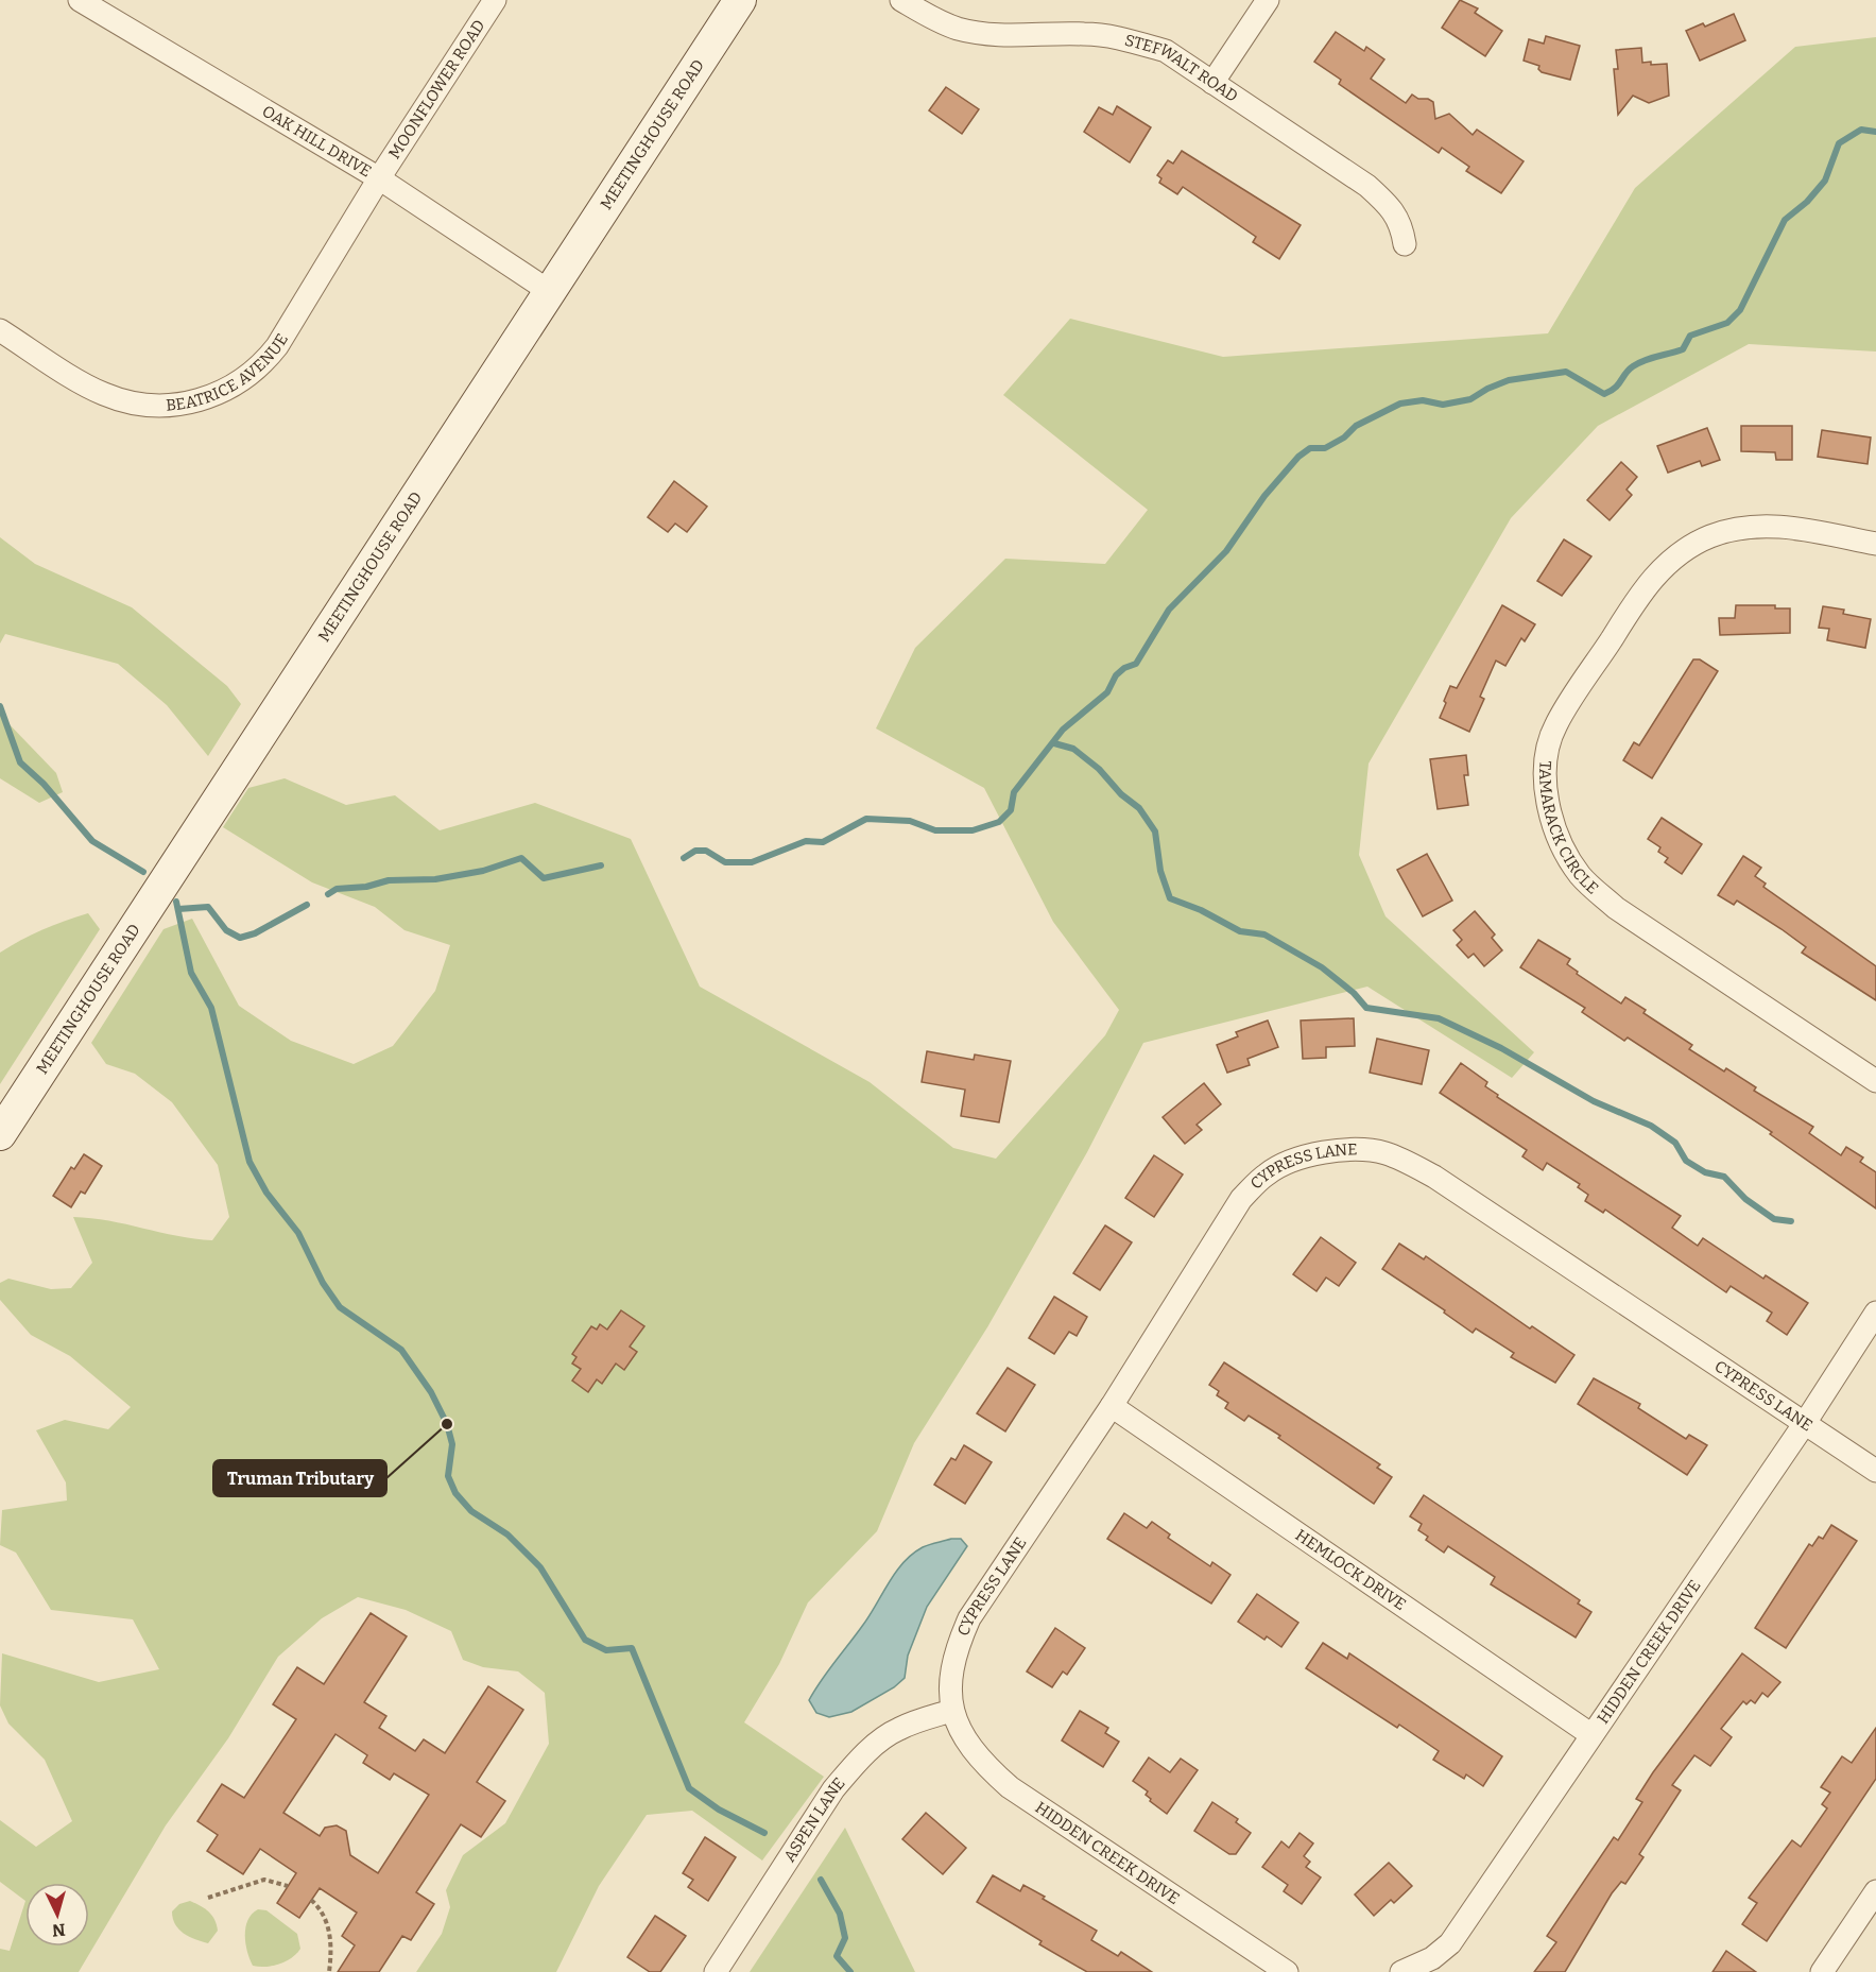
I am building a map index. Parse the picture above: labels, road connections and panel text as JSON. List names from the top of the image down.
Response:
{
  "streets": {
    "street": [
      "STEFWALT ROAD",
      "MOONFLOWER ROAD",
      "MEETINGHOUSE ROAD",
      "OAK HILL DRIVE",
      "BEATRICE AVENUE",
      "TAMARACK CIRCLE",
      "CYPRESS LANE",
      "HEMLOCK DRIVE",
      "HIDDEN CREEK DRIVE",
      "ASPEN LANE"
    ]
  },
  "crossings": [
    ["MOONFLOWER ROAD", "OAK HILL DRIVE"],
    ["MOONFLOWER ROAD", "BEATRICE AVENUE"],
    ["MEETINGHOUSE ROAD", "OAK HILL DRIVE"],
    ["OAK HILL DRIVE", "BEATRICE AVENUE"],
    ["CYPRESS LANE", "HEMLOCK DRIVE"],
    ["CYPRESS LANE", "HIDDEN CREEK DRIVE"],
    ["CYPRESS LANE", "ASPEN LANE"],
    ["HEMLOCK DRIVE", "HIDDEN CREEK DRIVE"],
    ["HIDDEN CREEK DRIVE", "ASPEN LANE"]
  ],
  "places": ["Truman Tributary"],
  "north": "bottom"
}
